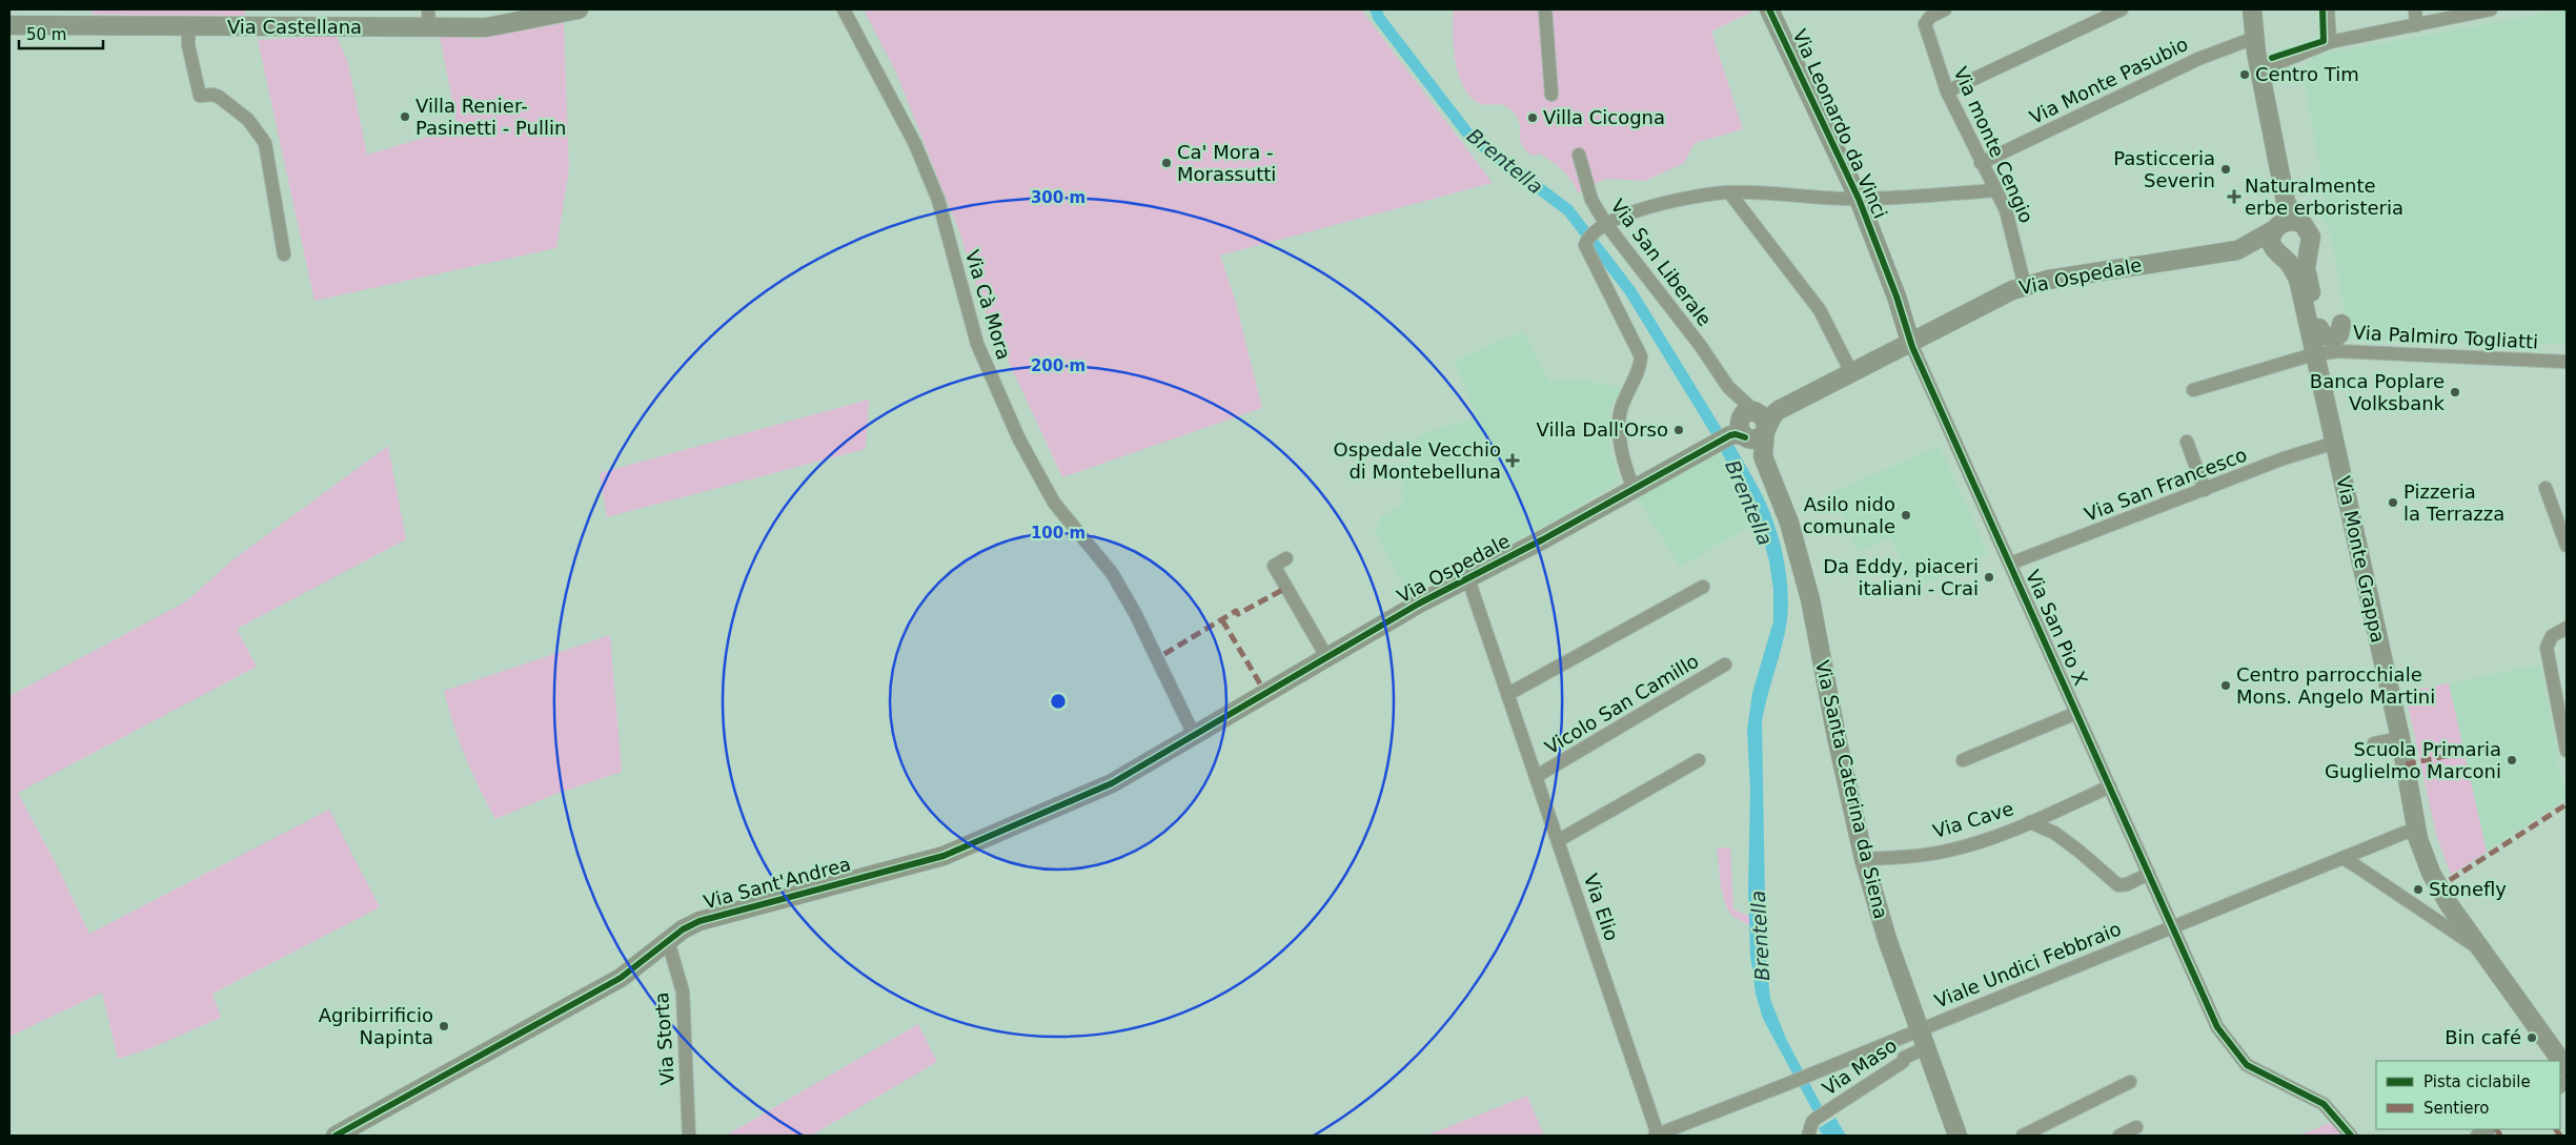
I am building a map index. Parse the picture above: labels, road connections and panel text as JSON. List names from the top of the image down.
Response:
{
  "streets": {
    "street": [
      "Via Castellana",
      "Via Monte Pasubio",
      "Via Leonardo da Vinci",
      "Via monte Cengio",
      "Via San Liberale",
      "Via Ospedale",
      "Via Cà Mora",
      "Via Palmiro Togliatti",
      "Via San Francesco",
      "Via Monte Grappa",
      "Via San Pio X",
      "Vicolo San Camillo",
      "Via Santa Caterina da Siena",
      "Via Cave",
      "Via Sant'Andrea",
      "Via Elio",
      "Viale Undici Febbraio",
      "Via Storta",
      "Via Maso"
    ]
  },
  "crossings": [
    ["Via Monte Pasubio", "Via monte Cengio"],
    ["Via Monte Pasubio", "Via Monte Grappa"],
    ["Via Leonardo da Vinci", "Via Ospedale"],
    ["Via Leonardo da Vinci", "Via San Pio X"],
    ["Via monte Cengio", "Via Ospedale"],
    ["Via San Liberale", "Via Ospedale"],
    ["Via San Liberale", "Via Santa Caterina da Siena"],
    ["Via Ospedale", "Via Cà Mora"],
    ["Via Ospedale", "Via Monte Grappa"],
    ["Via Ospedale", "Via San Pio X"],
    ["Via Ospedale", "Via Santa Caterina da Siena"],
    ["Via Ospedale", "Via Sant'Andrea"],
    ["Via Ospedale", "Via Elio"],
    ["Via Cà Mora", "Via Sant'Andrea"],
    ["Via Palmiro Togliatti", "Via Monte Grappa"],
    ["Via San Francesco", "Via Monte Grappa"],
    ["Via San Francesco", "Via San Pio X"],
    ["Via Monte Grappa", "Viale Undici Febbraio"],
    ["Via San Pio X", "Via Cave"],
    ["Via San Pio X", "Viale Undici Febbraio"],
    ["Vicolo San Camillo", "Via Elio"],
    ["Via Santa Caterina da Siena", "Via Cave"],
    ["Via Santa Caterina da Siena", "Viale Undici Febbraio"],
    ["Via Santa Caterina da Siena", "Via Maso"],
    ["Via Sant'Andrea", "Via Storta"],
    ["Via Elio", "Viale Undici Febbraio"]
  ],
  "water": ["Brentella"],
  "places": {
    "other": [
      "Centro Tim",
      "Villa Renier- Pasinetti - Pullin",
      "Villa Cicogna",
      "Ca' Mora - Morassutti",
      "Pasticceria Severin",
      "Banca Poplare Volksbank",
      "Villa Dall'Orso",
      "Pizzeria la Terrazza",
      "Asilo nido comunale",
      "Da Eddy, piaceri italiani - Crai",
      "Centro parrocchiale Mons. Angelo Martini",
      "Scuola Primaria Guglielmo Marconi",
      "Stonefly",
      "Agribirrificio Napinta",
      "Bin café"
    ],
    "health": ["Naturalmente erbe erboristeria", "Ospedale Vecchio di Montebelluna"]
  },
  "legend": ["Pista ciclabile", "Sentiero"],
  "scale_bar": "50 m",
  "rings": ["300 m", "200 m", "100 m"]
}
